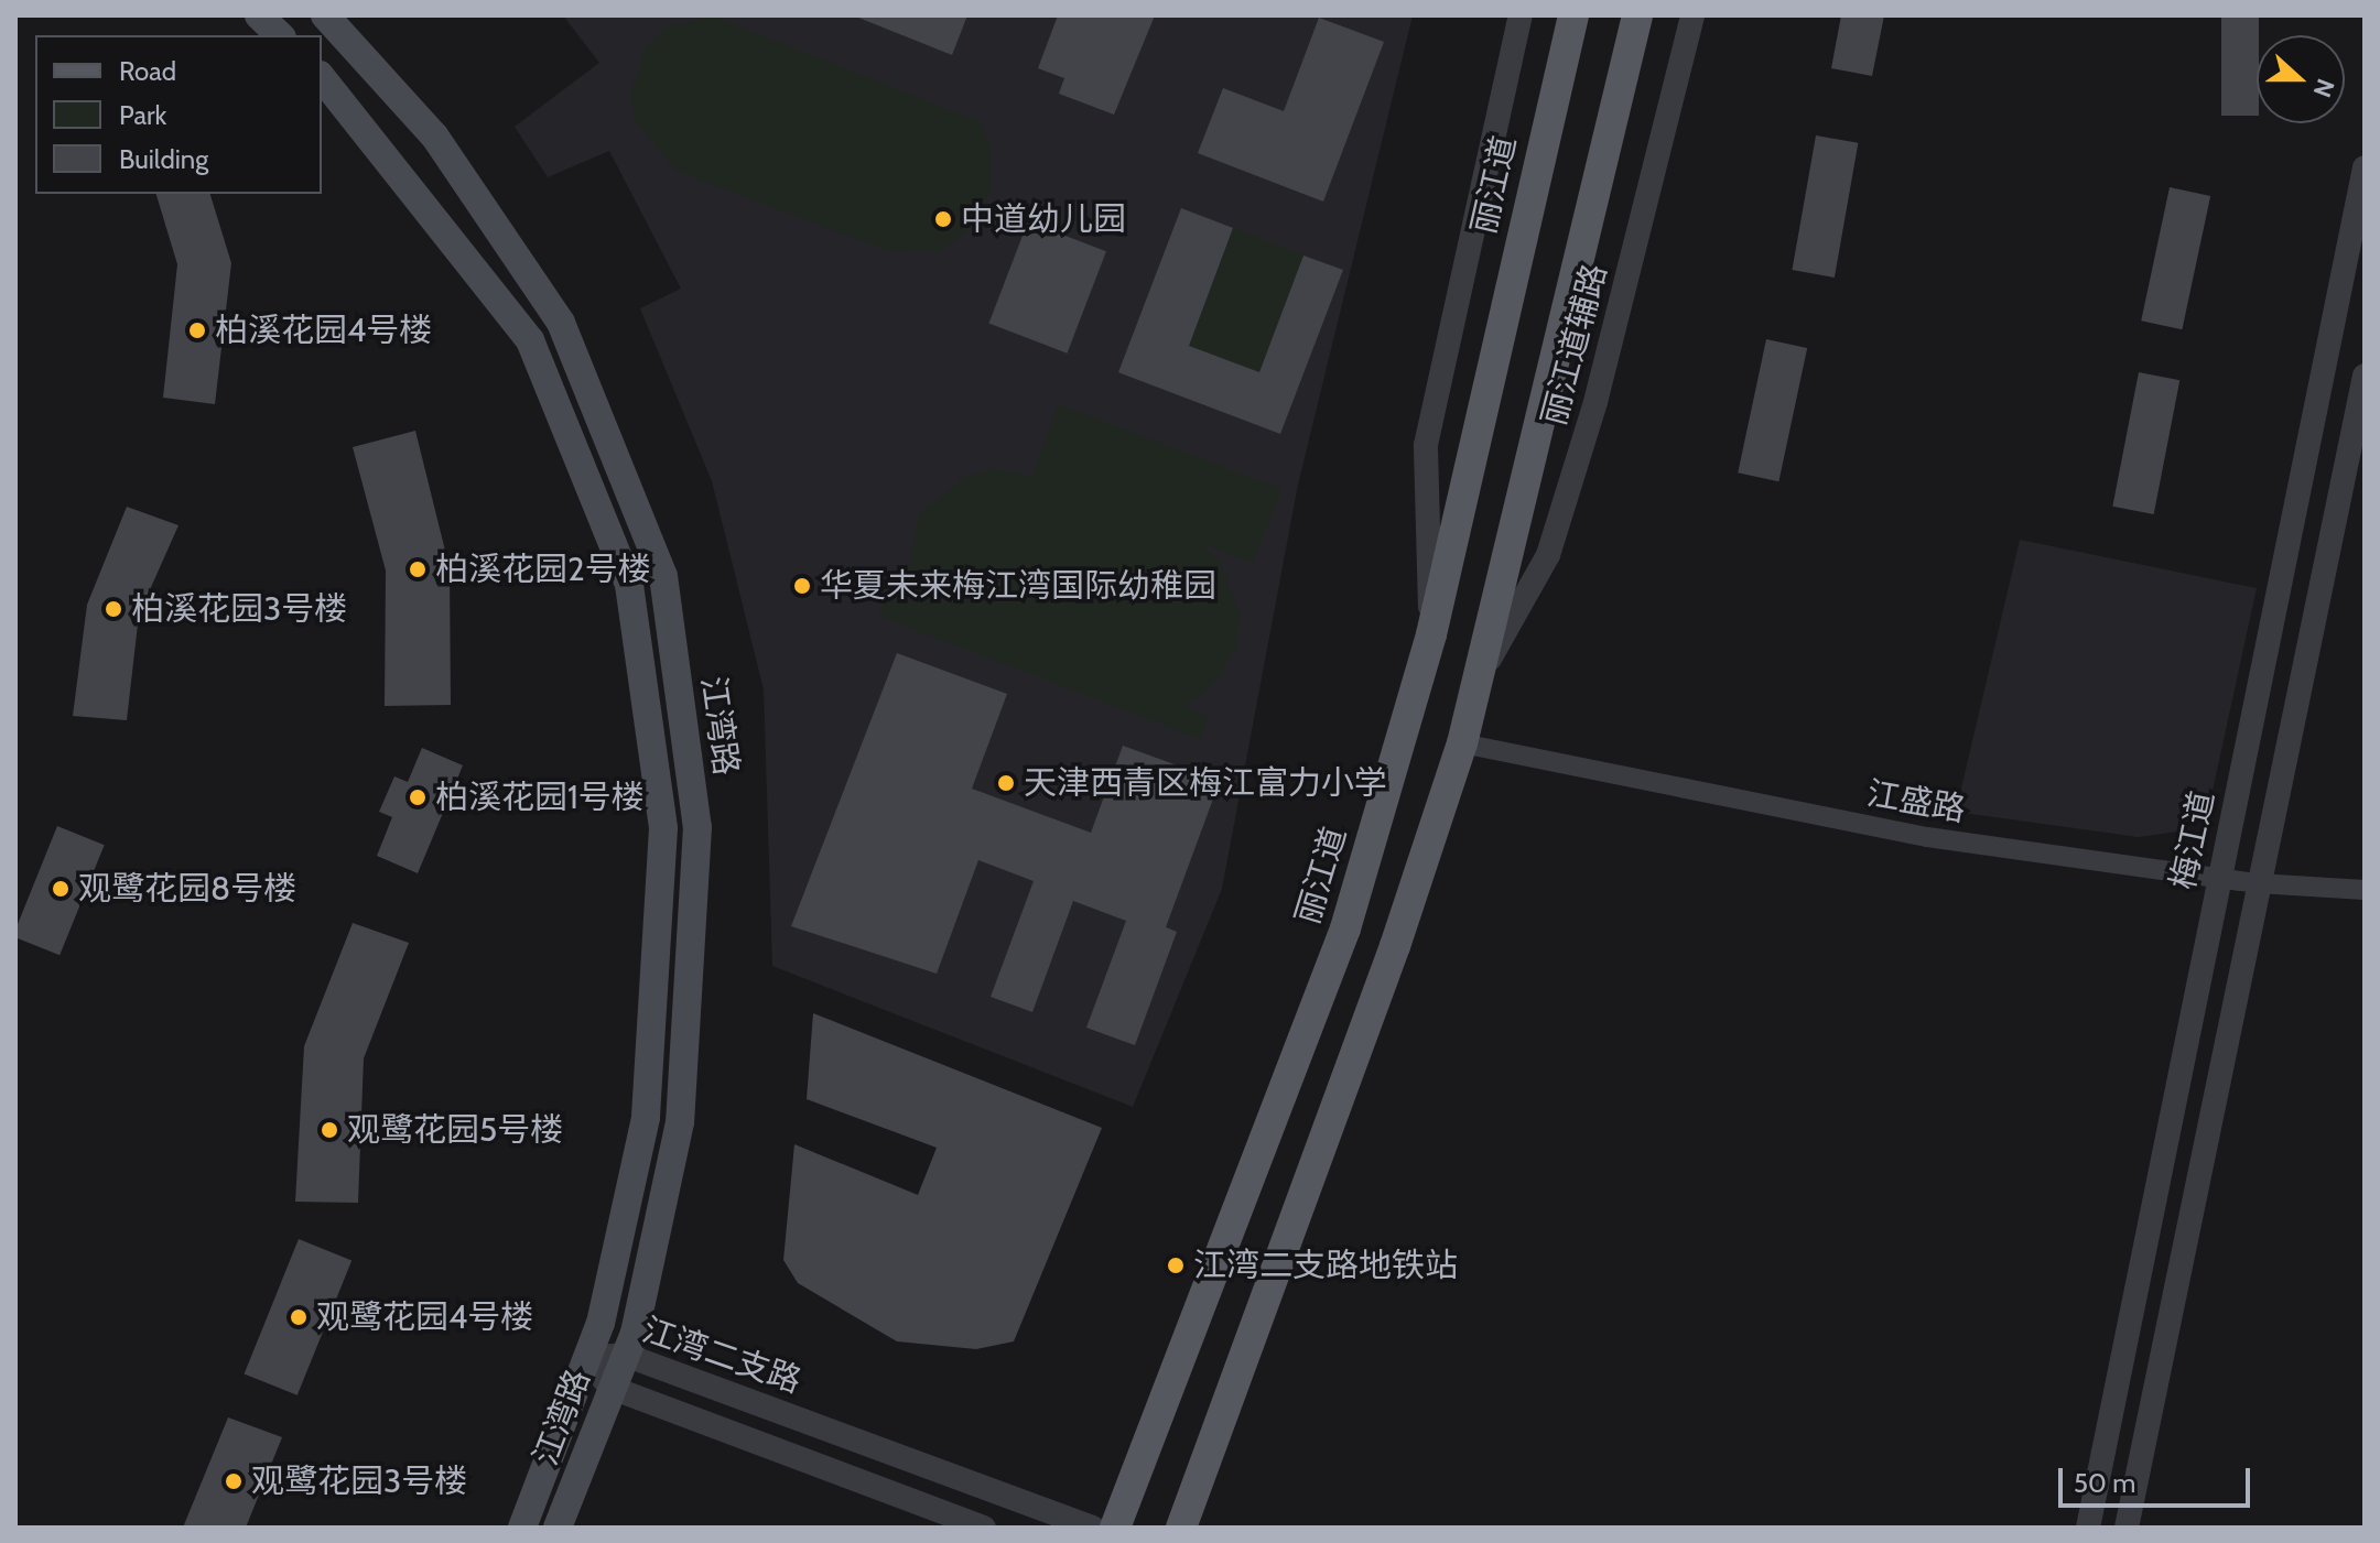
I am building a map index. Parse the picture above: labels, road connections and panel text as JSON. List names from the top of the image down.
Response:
{
  "streets": {
    "main road": ["丽江道", "江湾路"],
    "street": [
      "丽江道辅路",
      "江盛路",
      "梅江道",
      "江湾二支路"
    ]
  },
  "crossings": [
    ["江湾路", "江湾二支路"],
    ["江盛路", "梅江道"]
  ],
  "places": [
    "中道幼儿园",
    "柏溪花园4号楼",
    "柏溪花园2号楼",
    "华夏未来梅江湾国际幼稚园",
    "柏溪花园3号楼",
    "天津西青区梅江富力小学",
    "柏溪花园1号楼",
    "观鹭花园8号楼",
    "观鹭花园5号楼",
    "江湾二支路地铁站",
    "观鹭花园4号楼",
    "观鹭花园3号楼"
  ],
  "legend": ["Road", "Park", "Building"],
  "scale_bar": "50 m",
  "north": "right"
}
